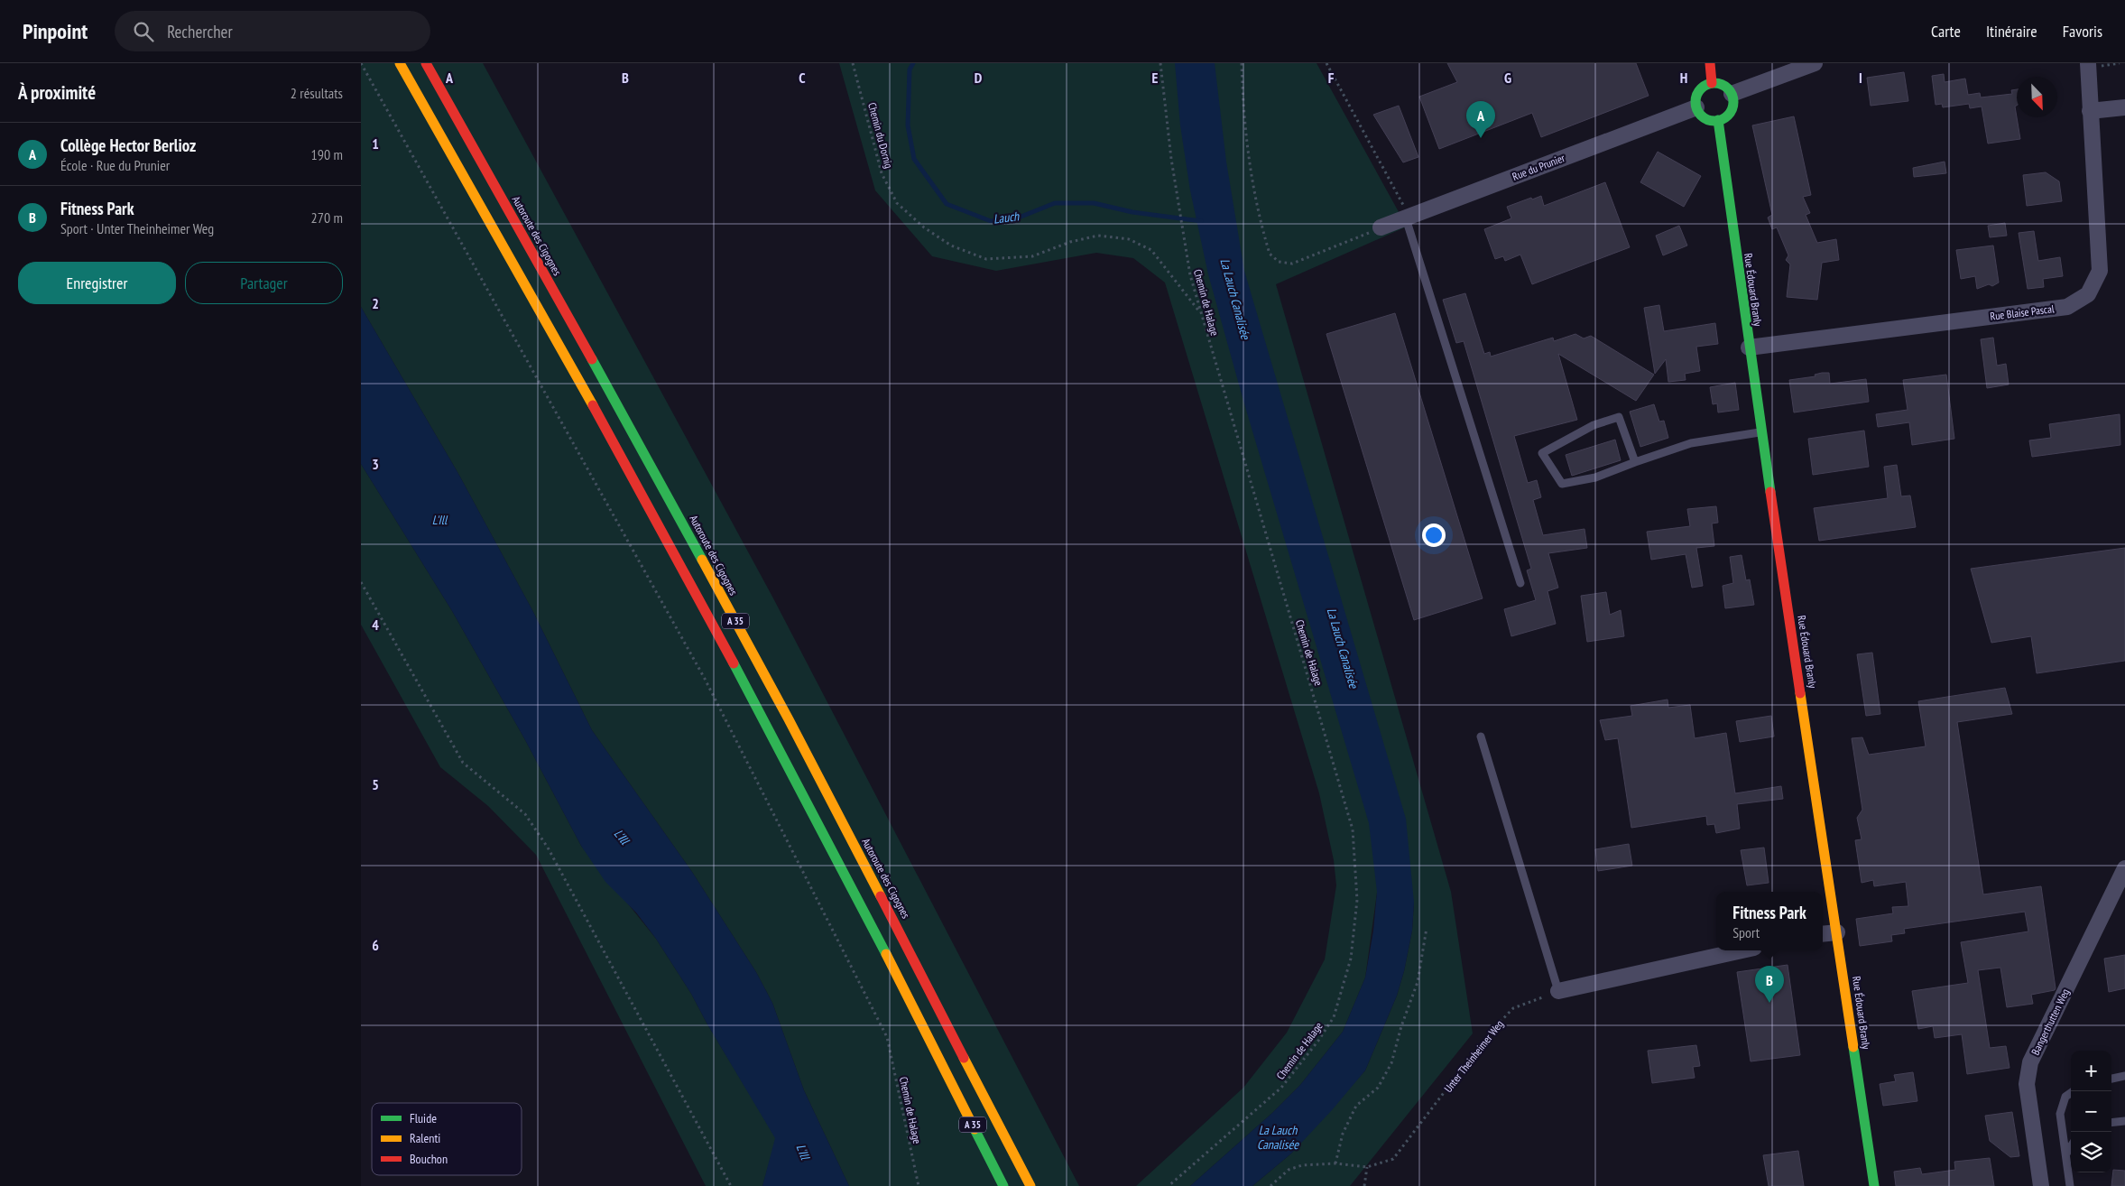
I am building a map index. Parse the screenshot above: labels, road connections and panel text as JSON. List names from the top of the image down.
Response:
{
  "streets": {
    "main road": ["Autoroute des Cigognes", "Rue Édouard Branly", "A 35"],
    "street": ["Rue du Prunier", "Rue Blaise Pascal", "Bangerthutten Weg"],
    "path": ["Chemin du Dornig", "Chemin de Halage", "Unter Theinheimer Weg"]
  },
  "crossings": [
    ["Chemin du Dornig", "Chemin de Halage"],
    ["Rue du Prunier", "Rue Édouard Branly"],
    ["Rue Édouard Branly", "Rue Blaise Pascal"]
  ],
  "water": ["Lauch", "La Lauch Canalisée", "L'Ill"],
  "legend": ["Fluide", "Ralenti", "Bouchon"],
  "north": "bottom right",
  "page": {
    "header": "Pinpoint",
    "search": "Rechercher",
    "nav": ["Carte", "Itinéraire", "Favoris"],
    "heading": ["À proximité", "2 résultats"],
    "pins": ["A", "B"],
    "list": [
      {
        "mark": "A",
        "name": "Collège Hector Berlioz",
        "note": "École · Rue du Prunier",
        "value": "190 m"
      },
      {
        "mark": "B",
        "name": "Fitness Park",
        "note": "Sport · Unter Theinheimer Weg",
        "value": "270 m"
      }
    ],
    "buttons": ["Enregistrer", "Partager"],
    "popup": ["Fitness Park", "Sport"],
    "map_buttons": ["+", "−"]
  },
  "grid": {
    "columns": [
      "A",
      "B",
      "C",
      "D",
      "E",
      "F",
      "G",
      "H",
      "I"
    ],
    "rows": [
      "1",
      "2",
      "3",
      "4",
      "5",
      "6"
    ]
  }
}
